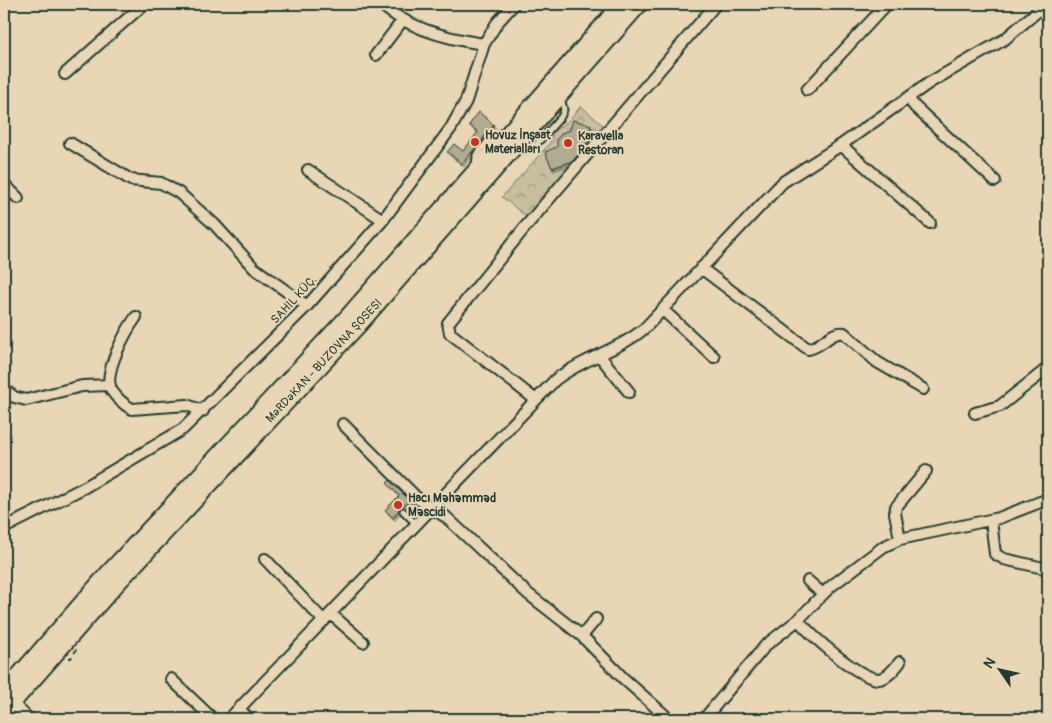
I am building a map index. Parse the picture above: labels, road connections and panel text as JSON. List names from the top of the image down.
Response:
{
  "streets": {
    "main road": ["MƏRDƏKAN - BUZOVNA ŞOSESI"],
    "street": ["SAHIL KÜÇ."]
  },
  "places": ["Hovuz İnşaat Materialları", "Karavella Restoran", "Hacı Məhəmməd Məscidi"],
  "north": "top left"
}
